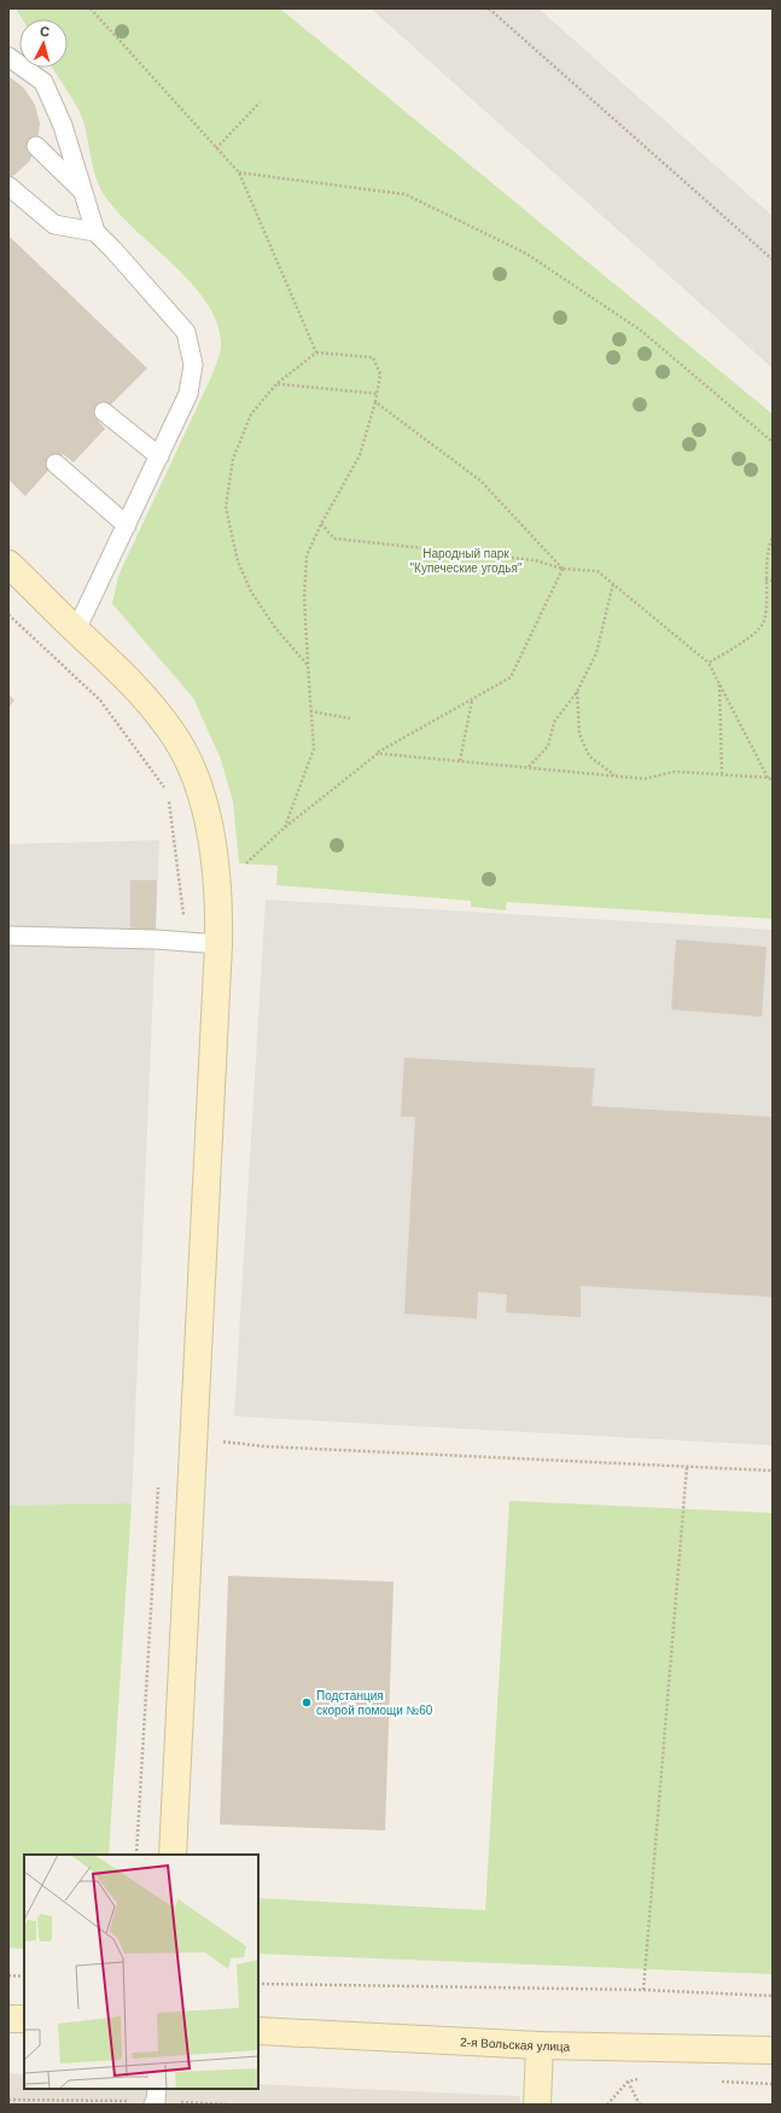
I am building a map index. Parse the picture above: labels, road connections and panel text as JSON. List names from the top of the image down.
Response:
{
  "streets": {
    "street": ["2-я Вольская улица"]
  },
  "parks": ["Народный парк \"Купеческие угодья\""],
  "places": ["Подстанция скорой помощи №60"],
  "north": "top"
}
